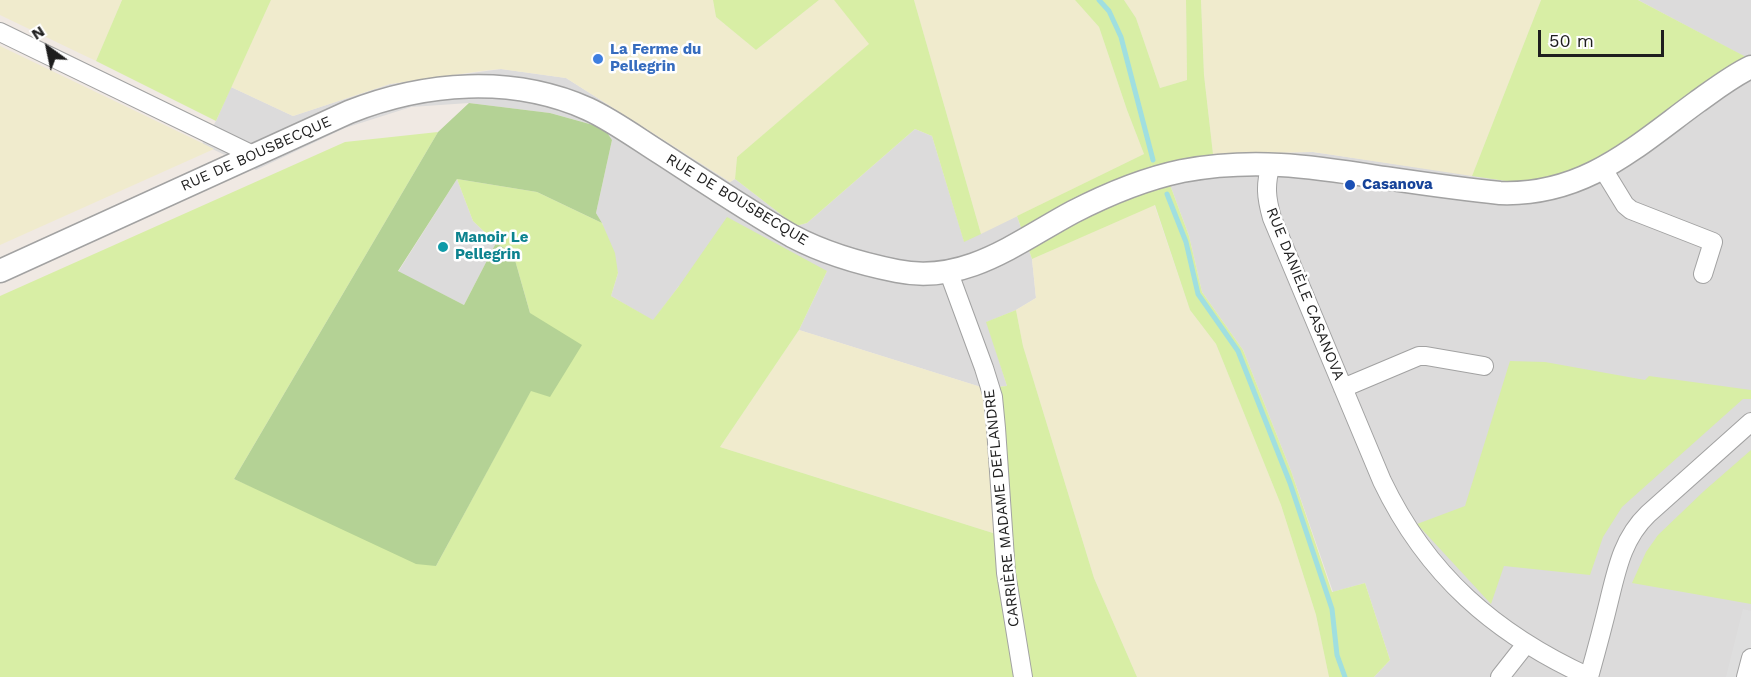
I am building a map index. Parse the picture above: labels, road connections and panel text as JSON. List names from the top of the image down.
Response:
{
  "streets": {
    "street": ["RUE DE BOUSBECQUE", "RUE DANIÈLE CASANOVA", "CARRIÈRE MADAME DEFLANDRE"]
  },
  "crossings": [
    ["RUE DE BOUSBECQUE", "RUE DANIÈLE CASANOVA"],
    ["RUE DE BOUSBECQUE", "CARRIÈRE MADAME DEFLANDRE"]
  ],
  "places": ["La Ferme du Pellegrin", "Casanova", "Manoir Le Pellegrin"],
  "scale_bar": "50 m",
  "north": "top left"
}
